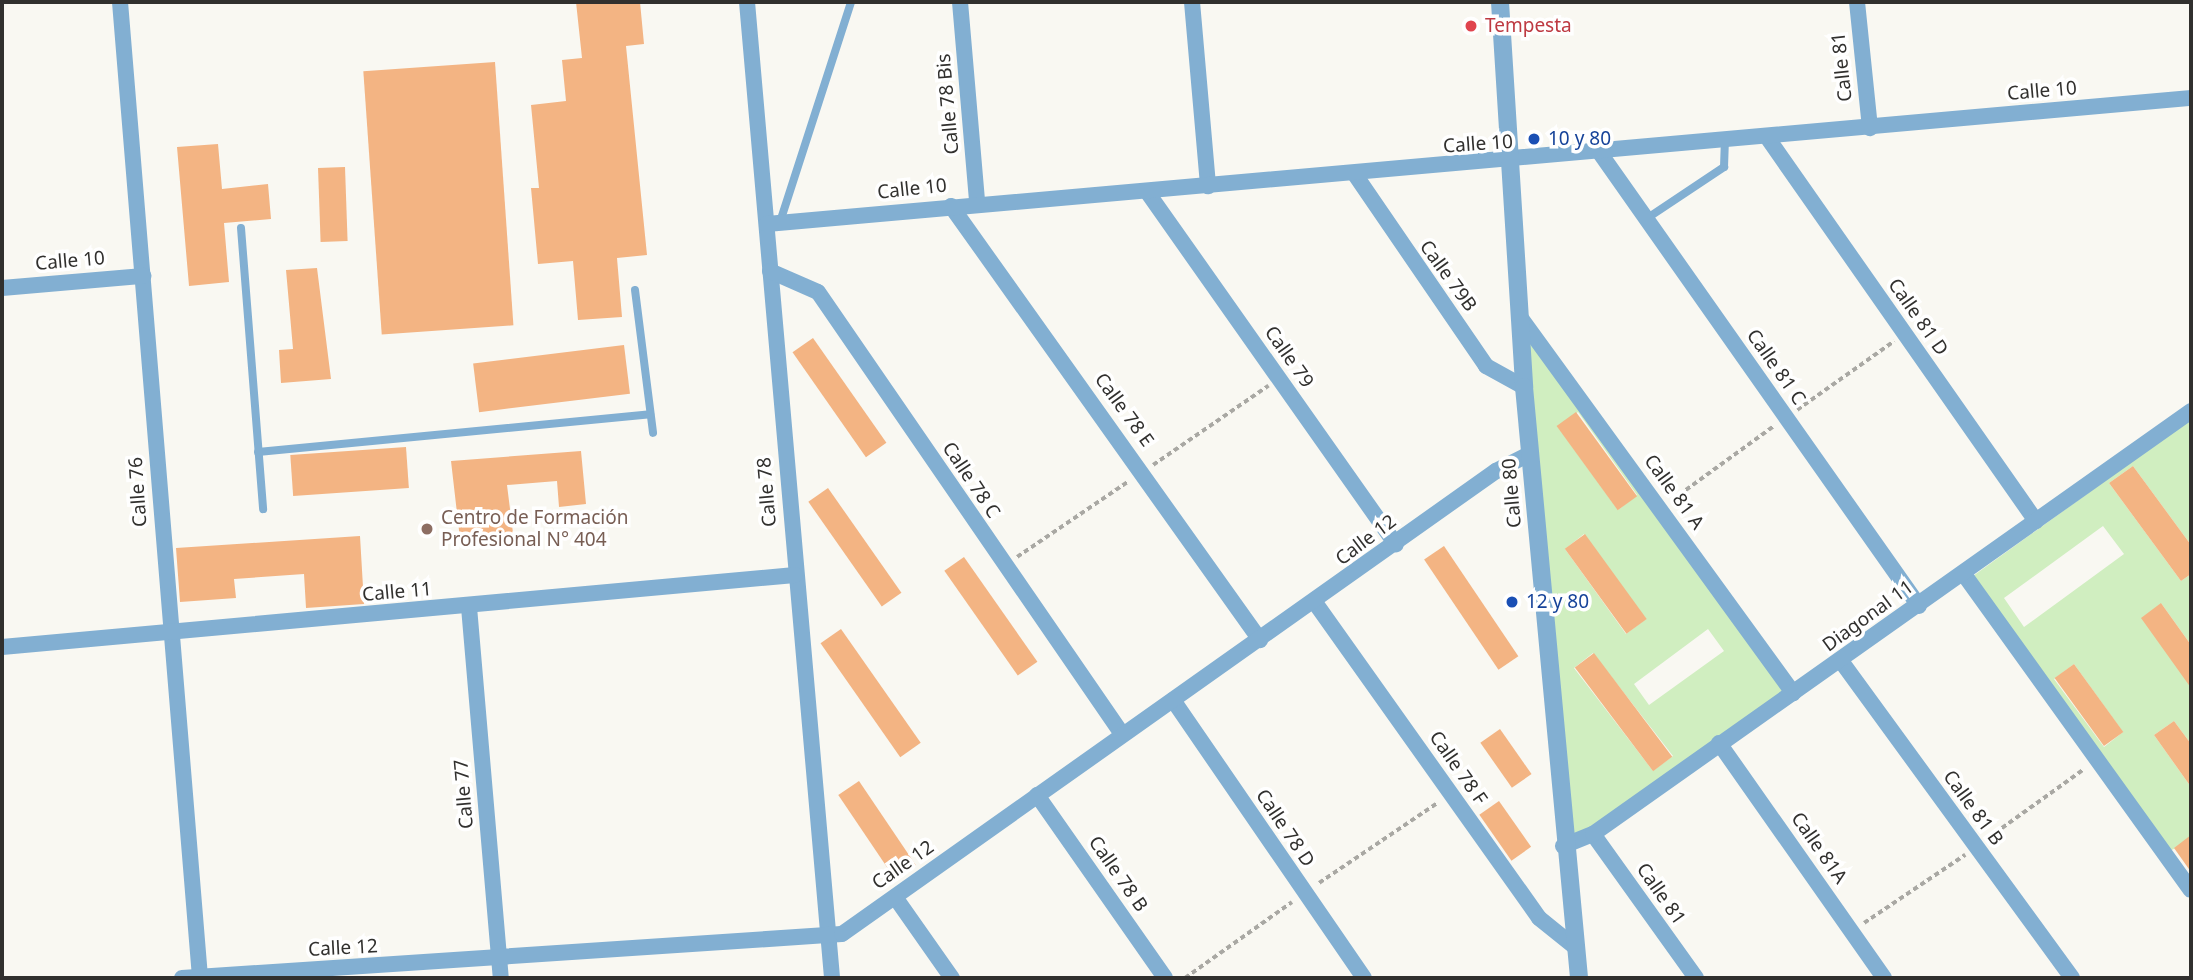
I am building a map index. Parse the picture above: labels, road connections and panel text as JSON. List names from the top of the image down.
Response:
{
  "streets": {
    "street": [
      "Calle 81",
      "Calle 10",
      "Calle 78 Bis",
      "Calle 79B",
      "Calle 81 D",
      "Calle 79",
      "Calle 81 C",
      "Calle 78 E",
      "Calle 78 C",
      "Calle 76",
      "Calle 78",
      "Calle 81 A",
      "Calle 80",
      "Calle 12",
      "Calle 11",
      "Diagonal 11",
      "Calle 78 F",
      "Calle 77",
      "Calle 81 B",
      "Calle 78 D",
      "Calle 81A",
      "Calle 78 B"
    ]
  },
  "crossings": [
    ["Calle 81", "Calle 10"],
    ["Calle 81", "Diagonal 11"],
    ["Calle 10", "Calle 78 Bis"],
    ["Calle 10", "Calle 79B"],
    ["Calle 10", "Calle 81 D"],
    ["Calle 10", "Calle 79"],
    ["Calle 10", "Calle 81 C"],
    ["Calle 10", "Calle 78 E"],
    ["Calle 10", "Calle 76"],
    ["Calle 10", "Calle 78"],
    ["Calle 10", "Calle 80"],
    ["Calle 79B", "Calle 80"],
    ["Calle 81 D", "Diagonal 11"],
    ["Calle 79", "Calle 12"],
    ["Calle 81 C", "Diagonal 11"],
    ["Calle 78 E", "Calle 12"],
    ["Calle 78 C", "Calle 78"],
    ["Calle 78 C", "Calle 12"],
    ["Calle 76", "Calle 12"],
    ["Calle 76", "Calle 11"],
    ["Calle 78", "Calle 12"],
    ["Calle 78", "Calle 11"],
    ["Calle 81 A", "Calle 80"],
    ["Calle 81 A", "Diagonal 11"],
    ["Calle 80", "Calle 12"],
    ["Calle 80", "Diagonal 11"],
    ["Calle 80", "Calle 78 F"],
    ["Calle 12", "Calle 78 F"],
    ["Calle 12", "Calle 77"],
    ["Calle 12", "Calle 78 D"],
    ["Calle 12", "Calle 78 B"],
    ["Calle 11", "Calle 77"],
    ["Diagonal 11", "Calle 81 B"],
    ["Diagonal 11", "Calle 81A"]
  ],
  "places": [
    "Tempesta",
    "10 y 80",
    "Centro de Formación Profesional N° 404",
    "12 y 80"
  ]
}
